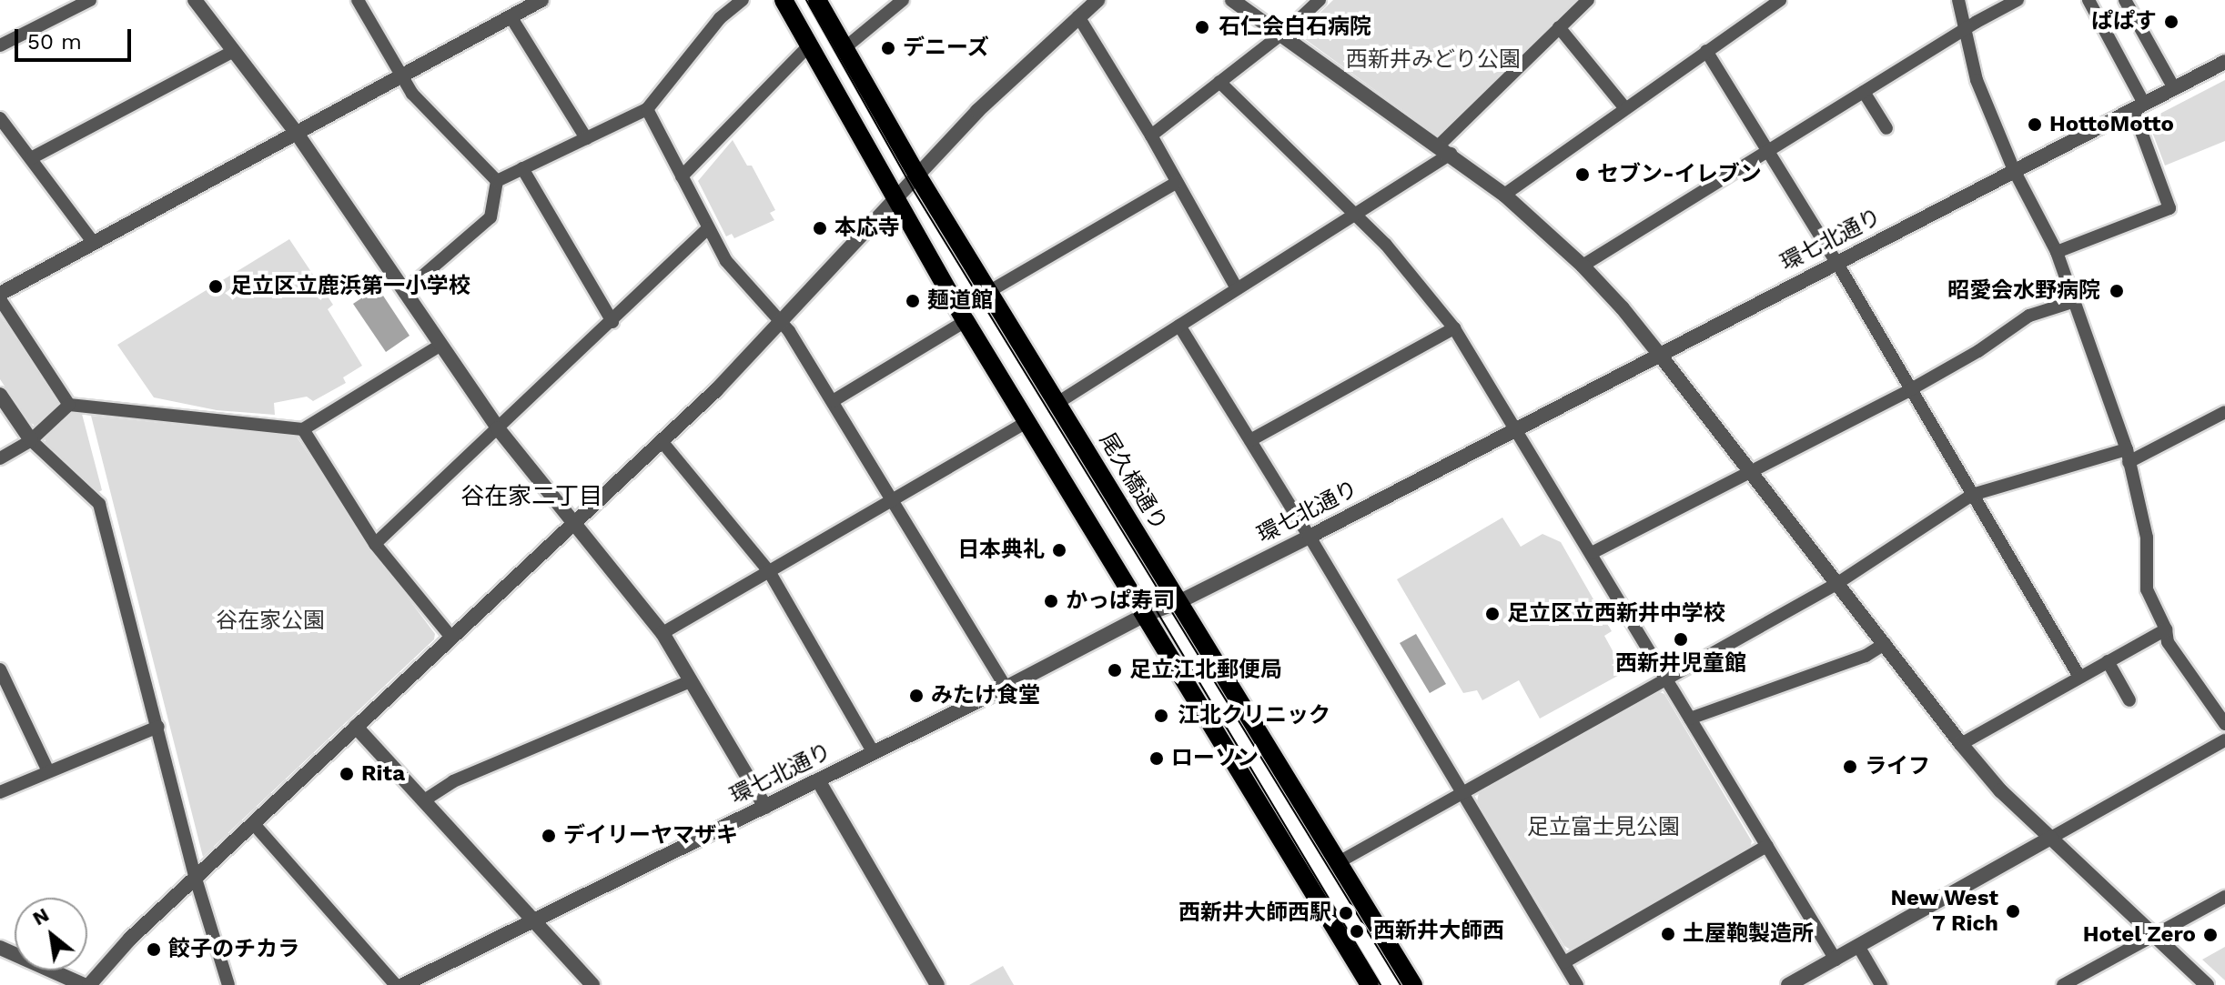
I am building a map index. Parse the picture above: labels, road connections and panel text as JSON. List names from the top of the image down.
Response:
{
  "streets": {
    "main road": ["尾久橋通り"],
    "street": ["環七北通り"]
  },
  "crossings": [
    ["環七北通り", "尾久橋通り"]
  ],
  "districts": ["谷在家二丁目"],
  "parks": ["西新井みどり公園", "谷在家公園", "足立富士見公園"],
  "places": [
    "ぱぱす",
    "石仁会白石病院",
    "デニーズ",
    "HottoMotto",
    "セブン-イレブン",
    "本応寺",
    "足立区立鹿浜第一小学校",
    "昭愛会水野病院",
    "麺道館",
    "日本典礼",
    "かっぱ寿司",
    "足立区立西新井中学校",
    "西新井児童館",
    "足立江北郵便局",
    "みたけ食堂",
    "江北クリニック",
    "ローソン",
    "ライフ",
    "Rita",
    "デイリーヤマザキ",
    "New West 7 Rich",
    "西新井大師西駅",
    "西新井大師西",
    "土屋鞄製造所",
    "Hotel Zero",
    "餃子のチカラ"
  ],
  "scale_bar": "50 m",
  "north": "top left"
}
